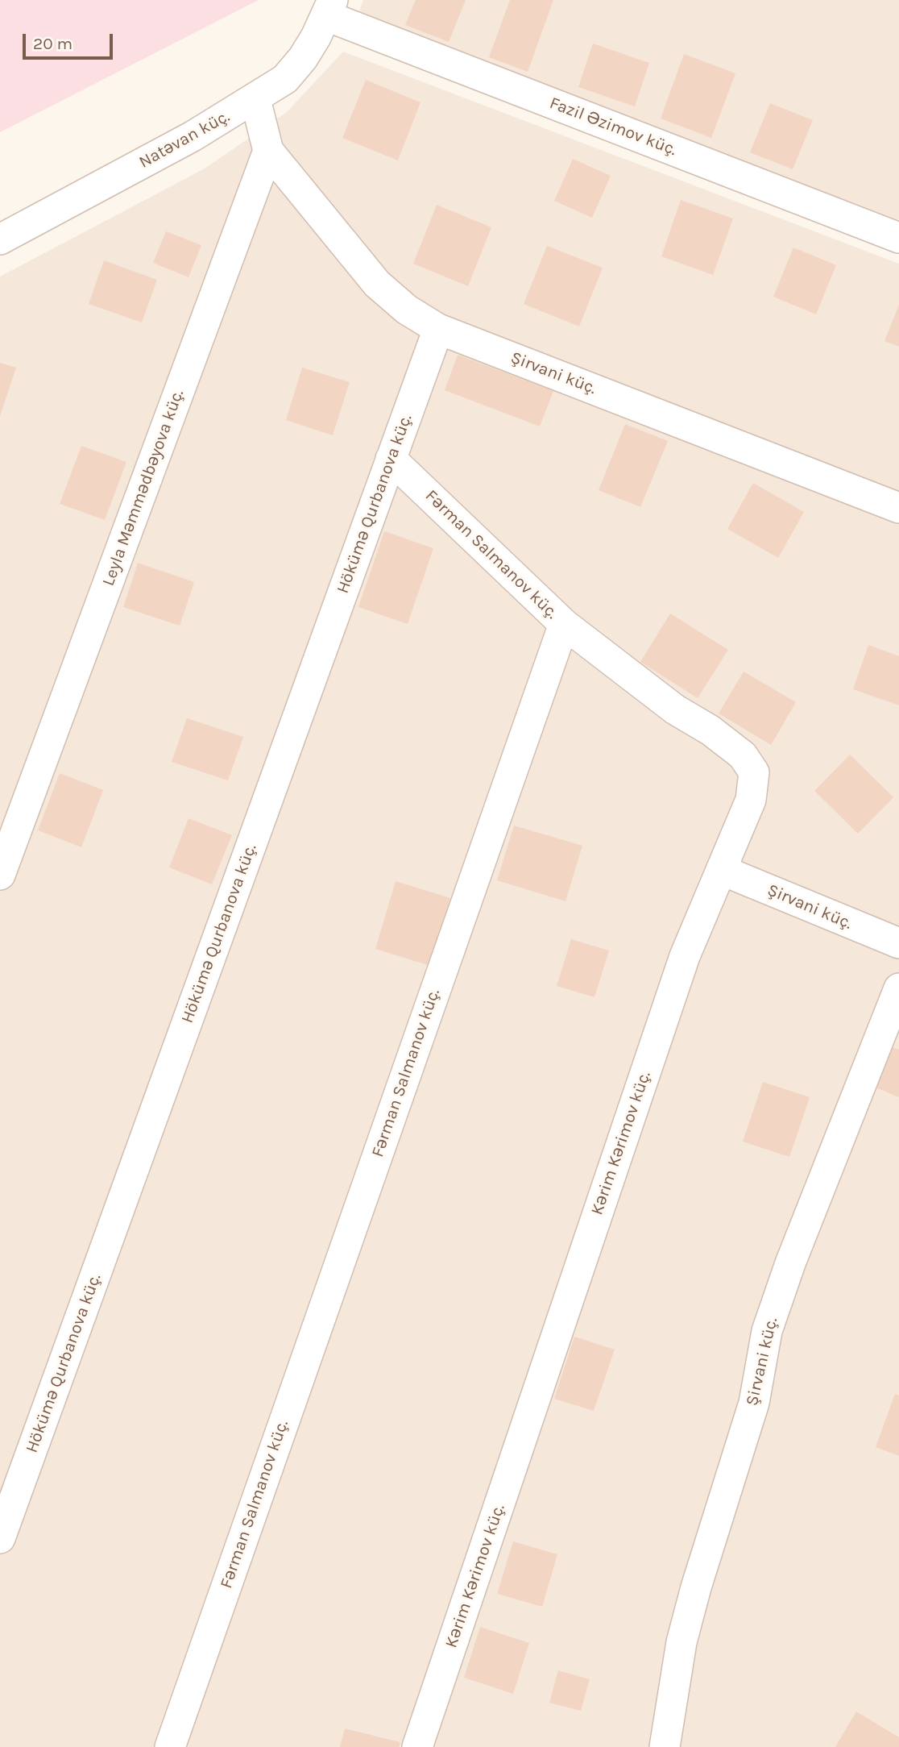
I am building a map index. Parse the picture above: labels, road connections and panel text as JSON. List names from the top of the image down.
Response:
{
  "streets": {
    "street": [
      "Fazil Əzimov küç.",
      "Natəvan küç.",
      "Şirvani küç.",
      "Leyla Məmmədbəyova küç.",
      "Hökümə Qurbanova küç.",
      "Fərman Salmanov küç.",
      "Kərim Kərimov küç."
    ]
  },
  "crossings": [
    ["Fazil Əzimov küç.", "Natəvan küç."],
    ["Şirvani küç.", "Leyla Məmmədbəyova küç."],
    ["Şirvani küç.", "Hökümə Qurbanova küç."],
    ["Şirvani küç.", "Kərim Kərimov küç."],
    ["Hökümə Qurbanova küç.", "Fərman Salmanov küç."],
    ["Fərman Salmanov küç.", "Kərim Kərimov küç."]
  ],
  "scale_bar": "20 m"
}
